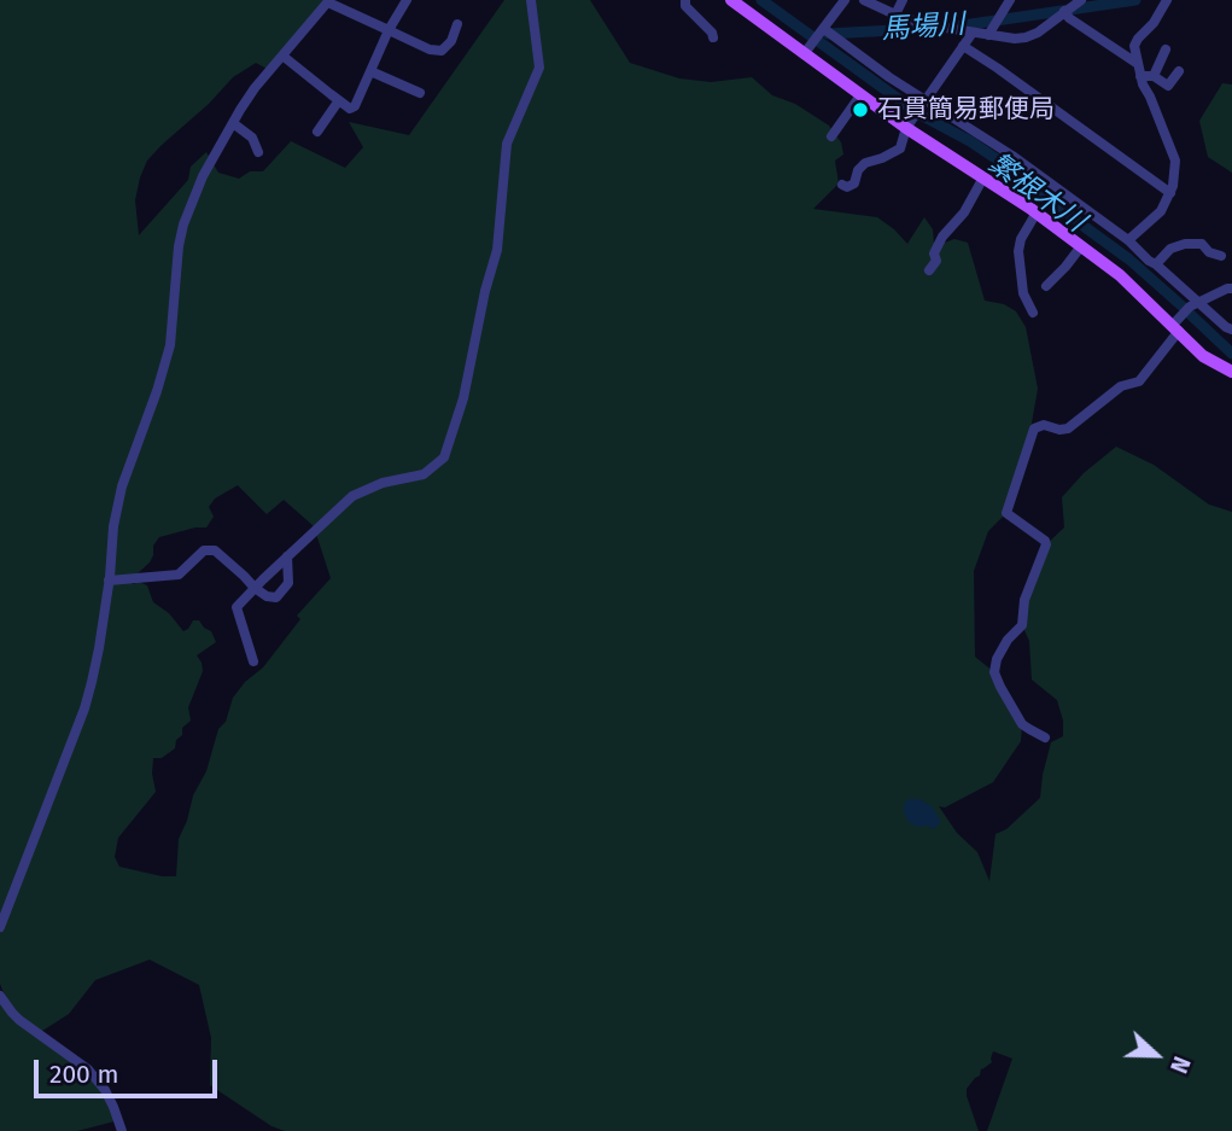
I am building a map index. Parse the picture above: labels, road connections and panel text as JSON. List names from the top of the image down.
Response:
{
  "water": ["馬場川", "繁根木川"],
  "places": ["石貫簡易郵便局"],
  "scale_bar": "200 m",
  "north": "right"
}
